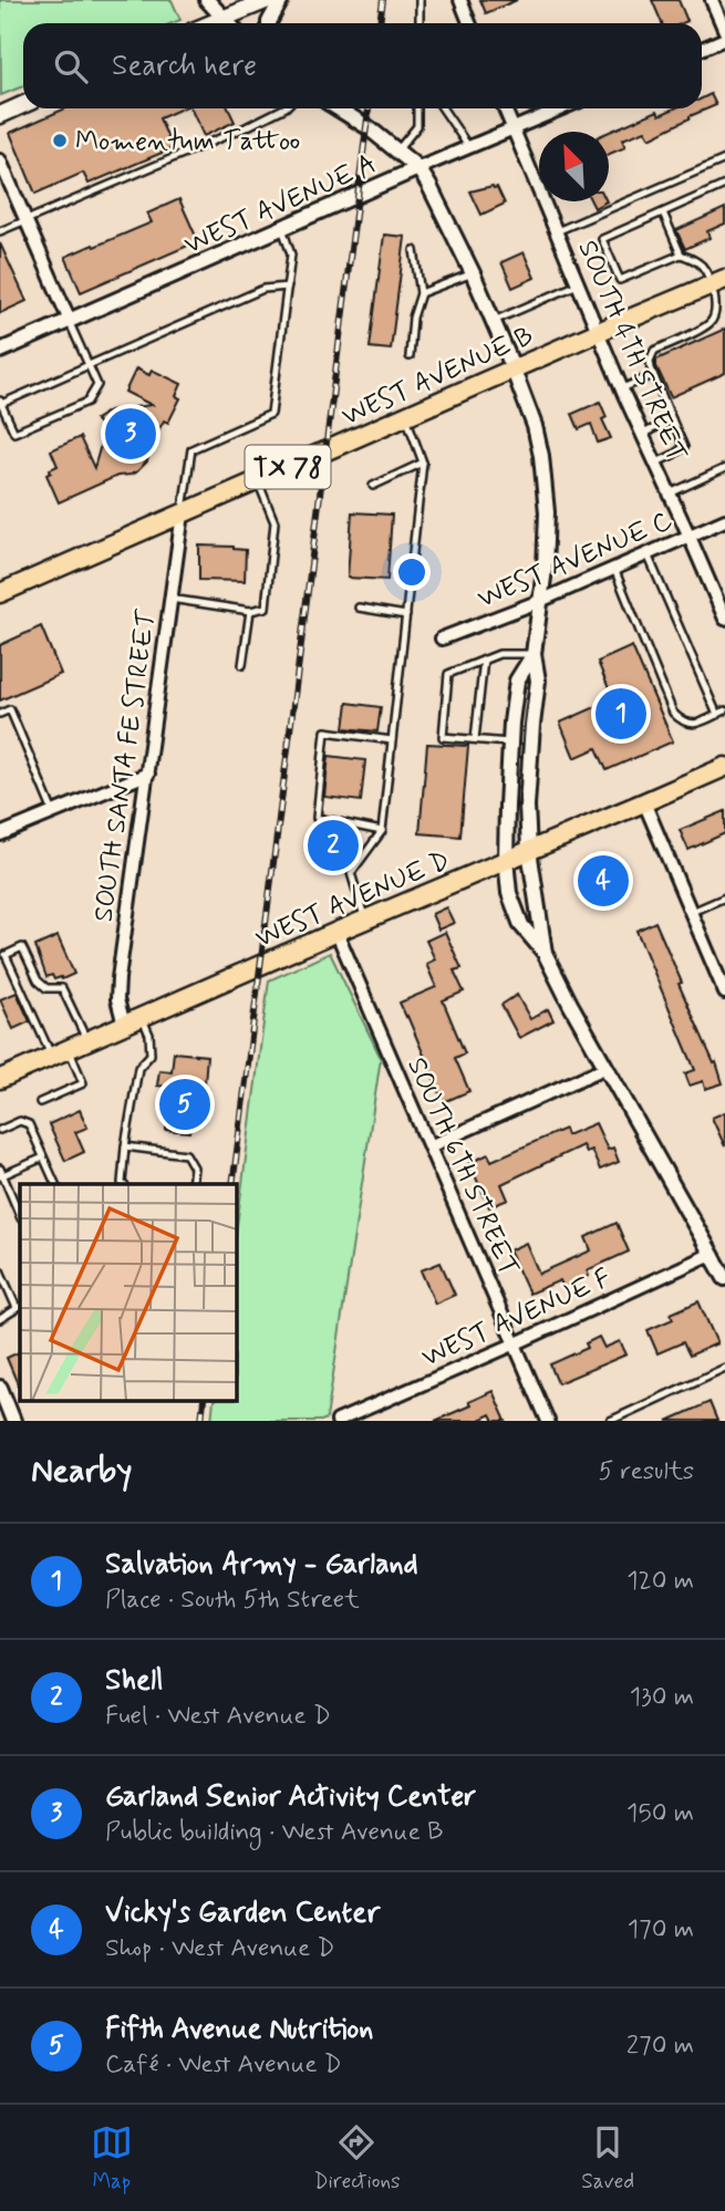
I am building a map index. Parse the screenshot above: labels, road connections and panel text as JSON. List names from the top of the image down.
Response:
{
  "streets": {
    "main road": ["WEST AVENUE B", "TX 78", "WEST AVENUE D"],
    "street": [
      "WEST AVENUE A",
      "SOUTH 4TH STREET",
      "WEST AVENUE C",
      "SOUTH SANTA FE STREET",
      "SOUTH 6TH STREET",
      "WEST AVENUE F"
    ]
  },
  "crossings": [
    ["WEST AVENUE A", "SOUTH 4TH STREET"],
    ["SOUTH 4TH STREET", "WEST AVENUE B"],
    ["SOUTH 4TH STREET", "WEST AVENUE C"],
    ["WEST AVENUE B", "SOUTH SANTA FE STREET"],
    ["SOUTH SANTA FE STREET", "WEST AVENUE D"],
    ["WEST AVENUE D", "SOUTH 6TH STREET"],
    ["SOUTH 6TH STREET", "WEST AVENUE F"]
  ],
  "places": ["Momentum Tattoo"],
  "north": "top left",
  "page": {
    "search": "Search here",
    "pins": [
      "3",
      "1",
      "2",
      "4",
      "5"
    ],
    "heading": ["Nearby", "5 results"],
    "list": [
      {
        "mark": "1",
        "name": "Salvation Army - Garland",
        "note": "Place · South 5th Street",
        "value": "120 m"
      },
      {
        "mark": "2",
        "name": "Shell",
        "note": "Fuel · West Avenue D",
        "value": "130 m"
      },
      {
        "mark": "3",
        "name": "Garland Senior Activity Center",
        "note": "Public building · West Avenue B",
        "value": "150 m"
      },
      {
        "mark": "4",
        "name": "Vicky's Garden Center",
        "note": "Shop · West Avenue D",
        "value": "170 m"
      },
      {
        "mark": "5",
        "name": "Fifth Avenue Nutrition",
        "note": "Café · West Avenue D",
        "value": "270 m"
      }
    ],
    "nav": ["Map", "Directions", "Saved"]
  }
}
